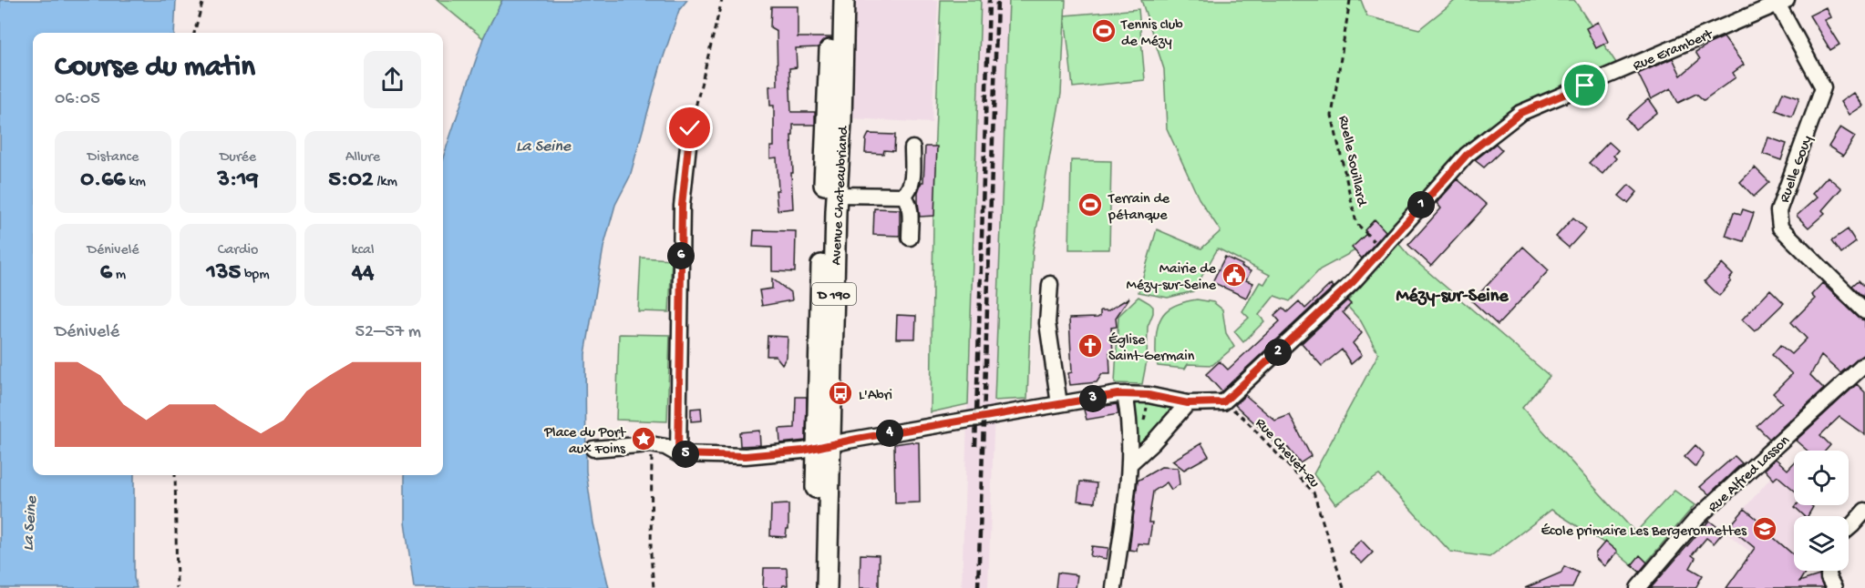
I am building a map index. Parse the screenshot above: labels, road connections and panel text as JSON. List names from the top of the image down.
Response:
{
  "streets": {
    "main road": ["Avenue Chateaubriand", "D 190"],
    "street": ["Rue Erambert", "Ruelle Gouy", "Rue Alfred Lasson"],
    "path": ["Ruelle Souillard", "Rue Chevet-Ru"]
  },
  "crossings": [
    ["Rue Erambert", "Ruelle Souillard"],
    ["Rue Erambert", "Ruelle Gouy"],
    ["Rue Erambert", "Rue Chevet-Ru"]
  ],
  "districts": ["Mézy-sur-Seine"],
  "water": ["La Seine"],
  "places": {
    "sports": ["Tennis club de Mézy", "Terrain de pétanque"],
    "public building": ["Mairie de Mézy-sur-Seine"],
    "church": ["Église Saint-Germain"],
    "bus stop": ["L'Abri"],
    "place": ["Place du Port aux Foins"],
    "school or university": ["École primaire Les Bergeronnettes"]
  },
  "page": {
    "heading": ["Course du matin", "06:05"],
    "stats": [
      ["Distance", "0.66 km"],
      ["Durée", "3:19"],
      ["Allure", "5:02 /km"],
      ["Dénivelé", "6 m"],
      ["Cardio", "135 bpm"],
      ["kcal", "44"]
    ],
    "pins": [
      "1",
      "6",
      "2",
      "3",
      "4",
      "5"
    ],
    "chart": ["Dénivelé", "52–57 m"]
  }
}
